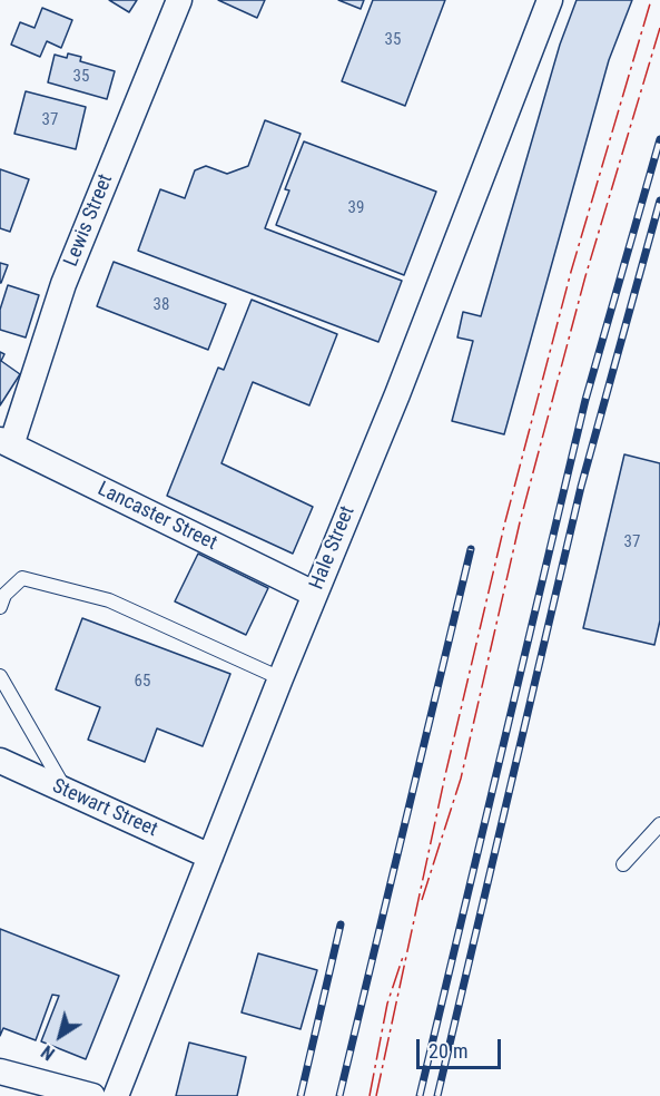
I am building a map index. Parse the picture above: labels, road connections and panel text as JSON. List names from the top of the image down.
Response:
{
  "streets": {
    "street": [
      "Lewis Street",
      "Lancaster Street",
      "Hale Street",
      "Stewart Street"
    ]
  },
  "crossings": [
    ["Lewis Street", "Lancaster Street"],
    ["Lancaster Street", "Hale Street"],
    ["Hale Street", "Stewart Street"]
  ],
  "house_numbers": [
    "35",
    "35",
    "37",
    "39",
    "38",
    "37",
    "65"
  ],
  "scale_bar": "20 m",
  "north": "bottom left"
}
